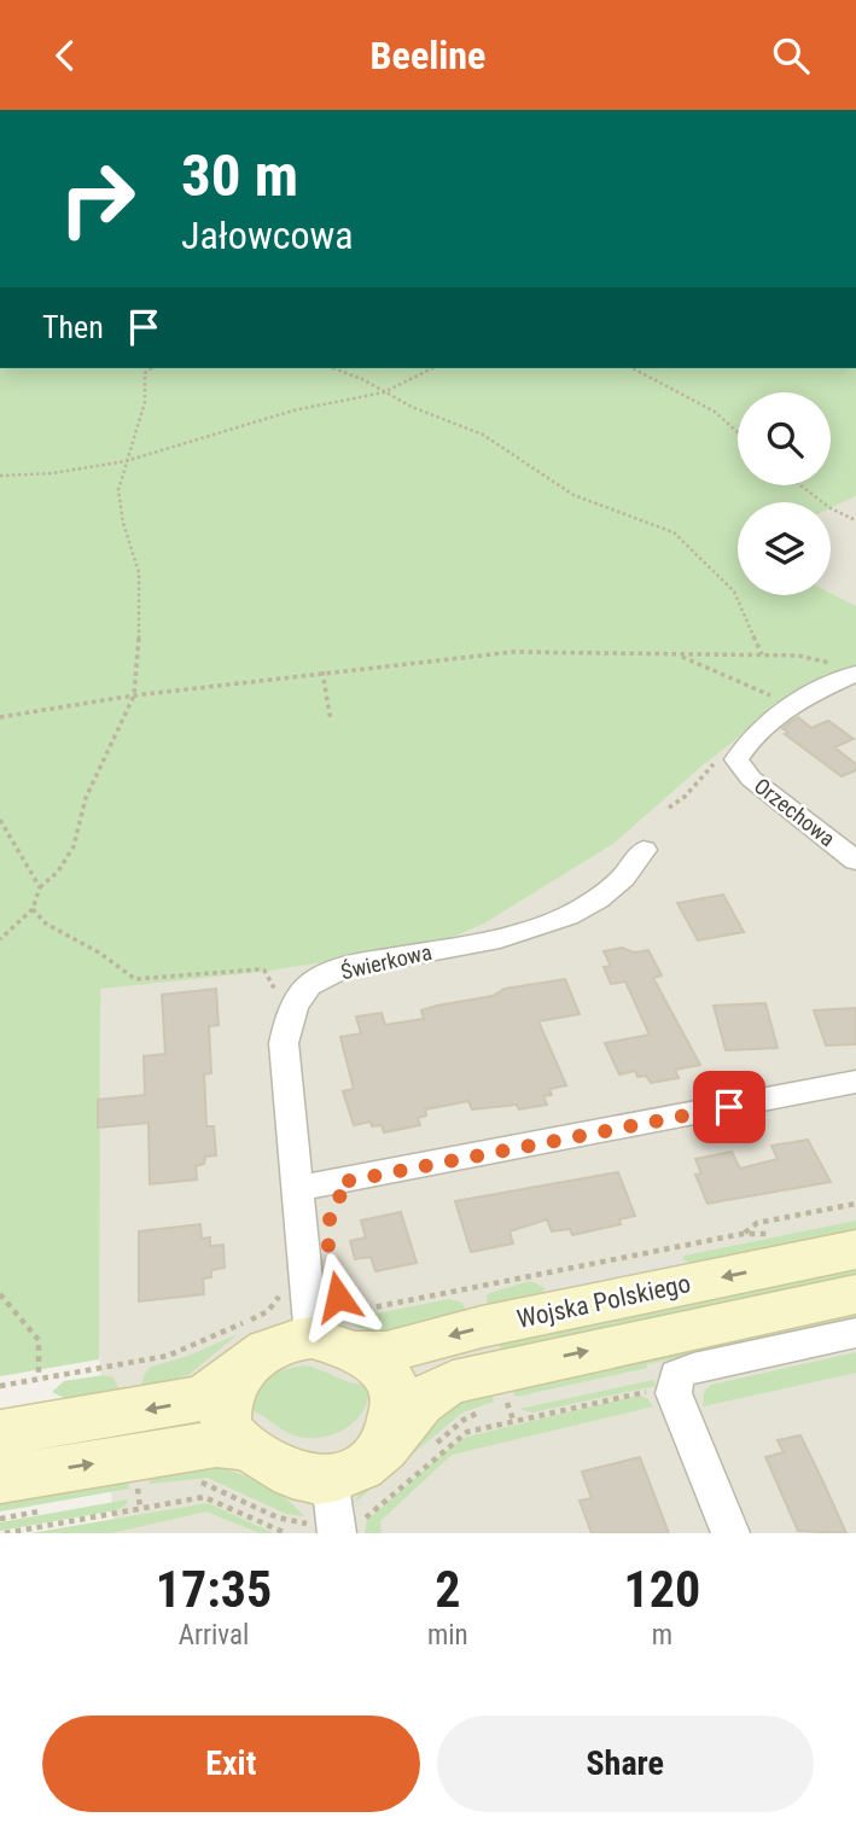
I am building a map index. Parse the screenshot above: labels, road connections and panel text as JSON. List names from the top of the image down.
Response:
{
  "streets": {
    "main road": ["Wojska Polskiego"],
    "street": ["Orzechowa", "Świerkowa"]
  },
  "crossings": [
    ["Świerkowa", "Wojska Polskiego"]
  ],
  "page": {
    "header": "Beeline",
    "turn": ["30 m", "Jałowcowa"],
    "then": "Then",
    "eta": [
      "17:35",
      "Arrival",
      "2",
      "min",
      "120",
      "m"
    ],
    "buttons": ["Exit", "Share"]
  }
}
